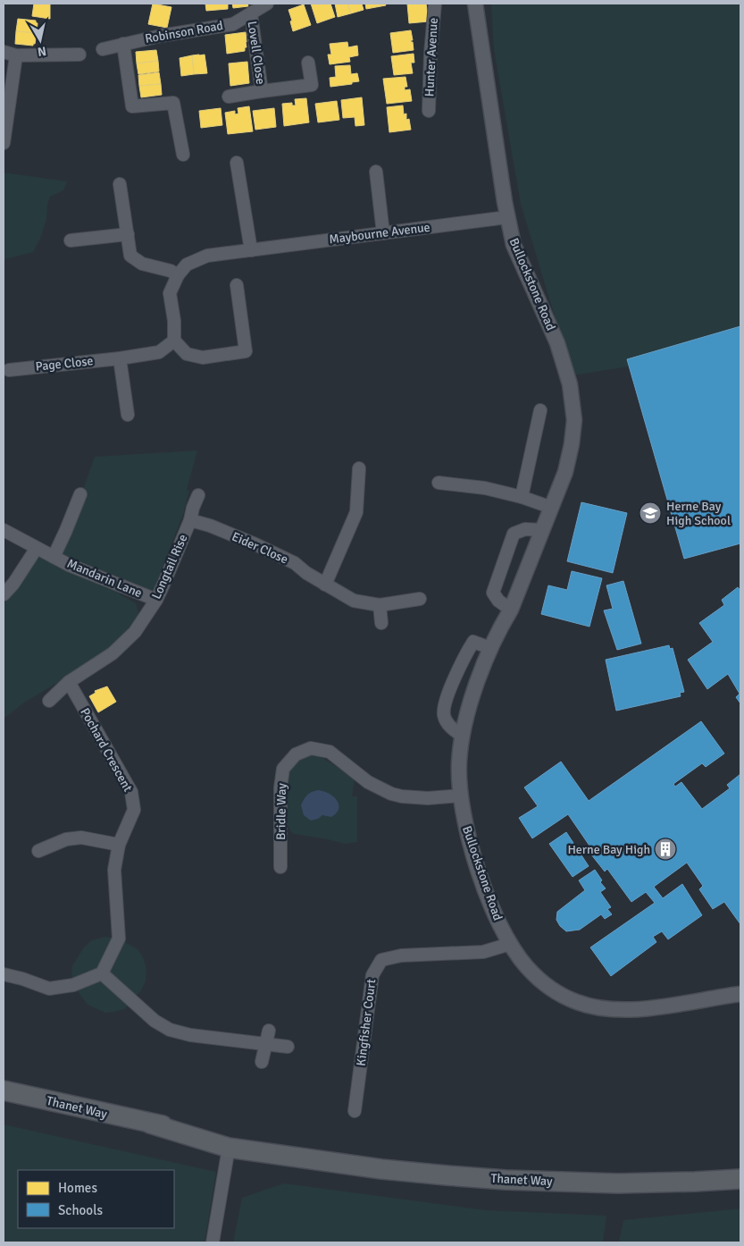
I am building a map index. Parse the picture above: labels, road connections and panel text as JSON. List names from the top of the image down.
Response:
{
  "streets": {
    "main road": ["Thanet Way"],
    "street": [
      "Robinson Road",
      "Lovell Close",
      "Hunter Avenue",
      "Maybourne Avenue",
      "Bullockstone Road",
      "Page Close",
      "Eider Close",
      "Longtail Rise",
      "Mandarin Lane",
      "Pochard Crescent",
      "Bridle Way",
      "Kingfisher Court"
    ]
  },
  "crossings": [
    ["Robinson Road", "Lovell Close"],
    ["Maybourne Avenue", "Bullockstone Road"],
    ["Bullockstone Road", "Bridle Way"],
    ["Bullockstone Road", "Kingfisher Court"],
    ["Eider Close", "Longtail Rise"],
    ["Longtail Rise", "Mandarin Lane"],
    ["Longtail Rise", "Pochard Crescent"]
  ],
  "places": {
    "school or university": ["Herne Bay High School"],
    "building": ["Herne Bay High"]
  },
  "legend": ["Homes", "Schools"],
  "north": "bottom"
}
